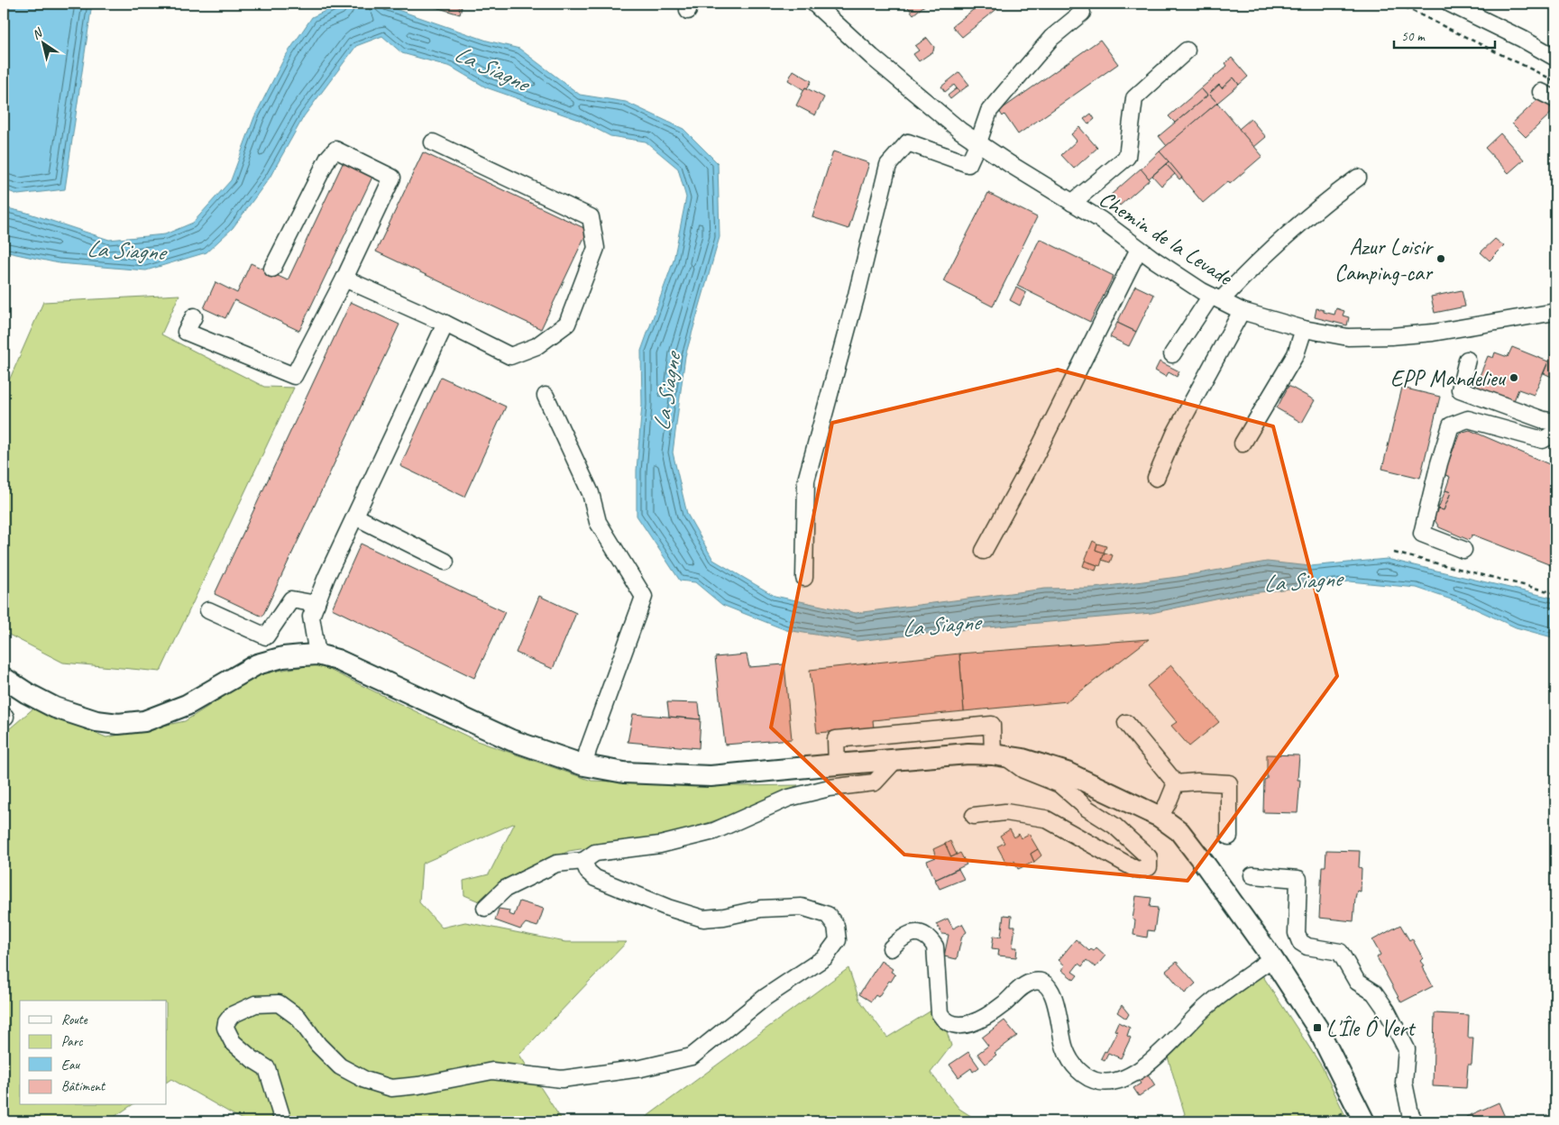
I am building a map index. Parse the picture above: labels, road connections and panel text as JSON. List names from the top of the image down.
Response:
{
  "streets": {
    "street": ["Chemin de la Levade"]
  },
  "water": ["La Siagne"],
  "places": {
    "other": ["Azur Loisir Camping-car", "EPP Mandelieu"],
    "transit": ["L'Île Ô Vert"]
  },
  "legend": [
    "Route",
    "Parc",
    "Eau",
    "Bâtiment"
  ],
  "scale_bar": "50 m",
  "north": "top left"
}
